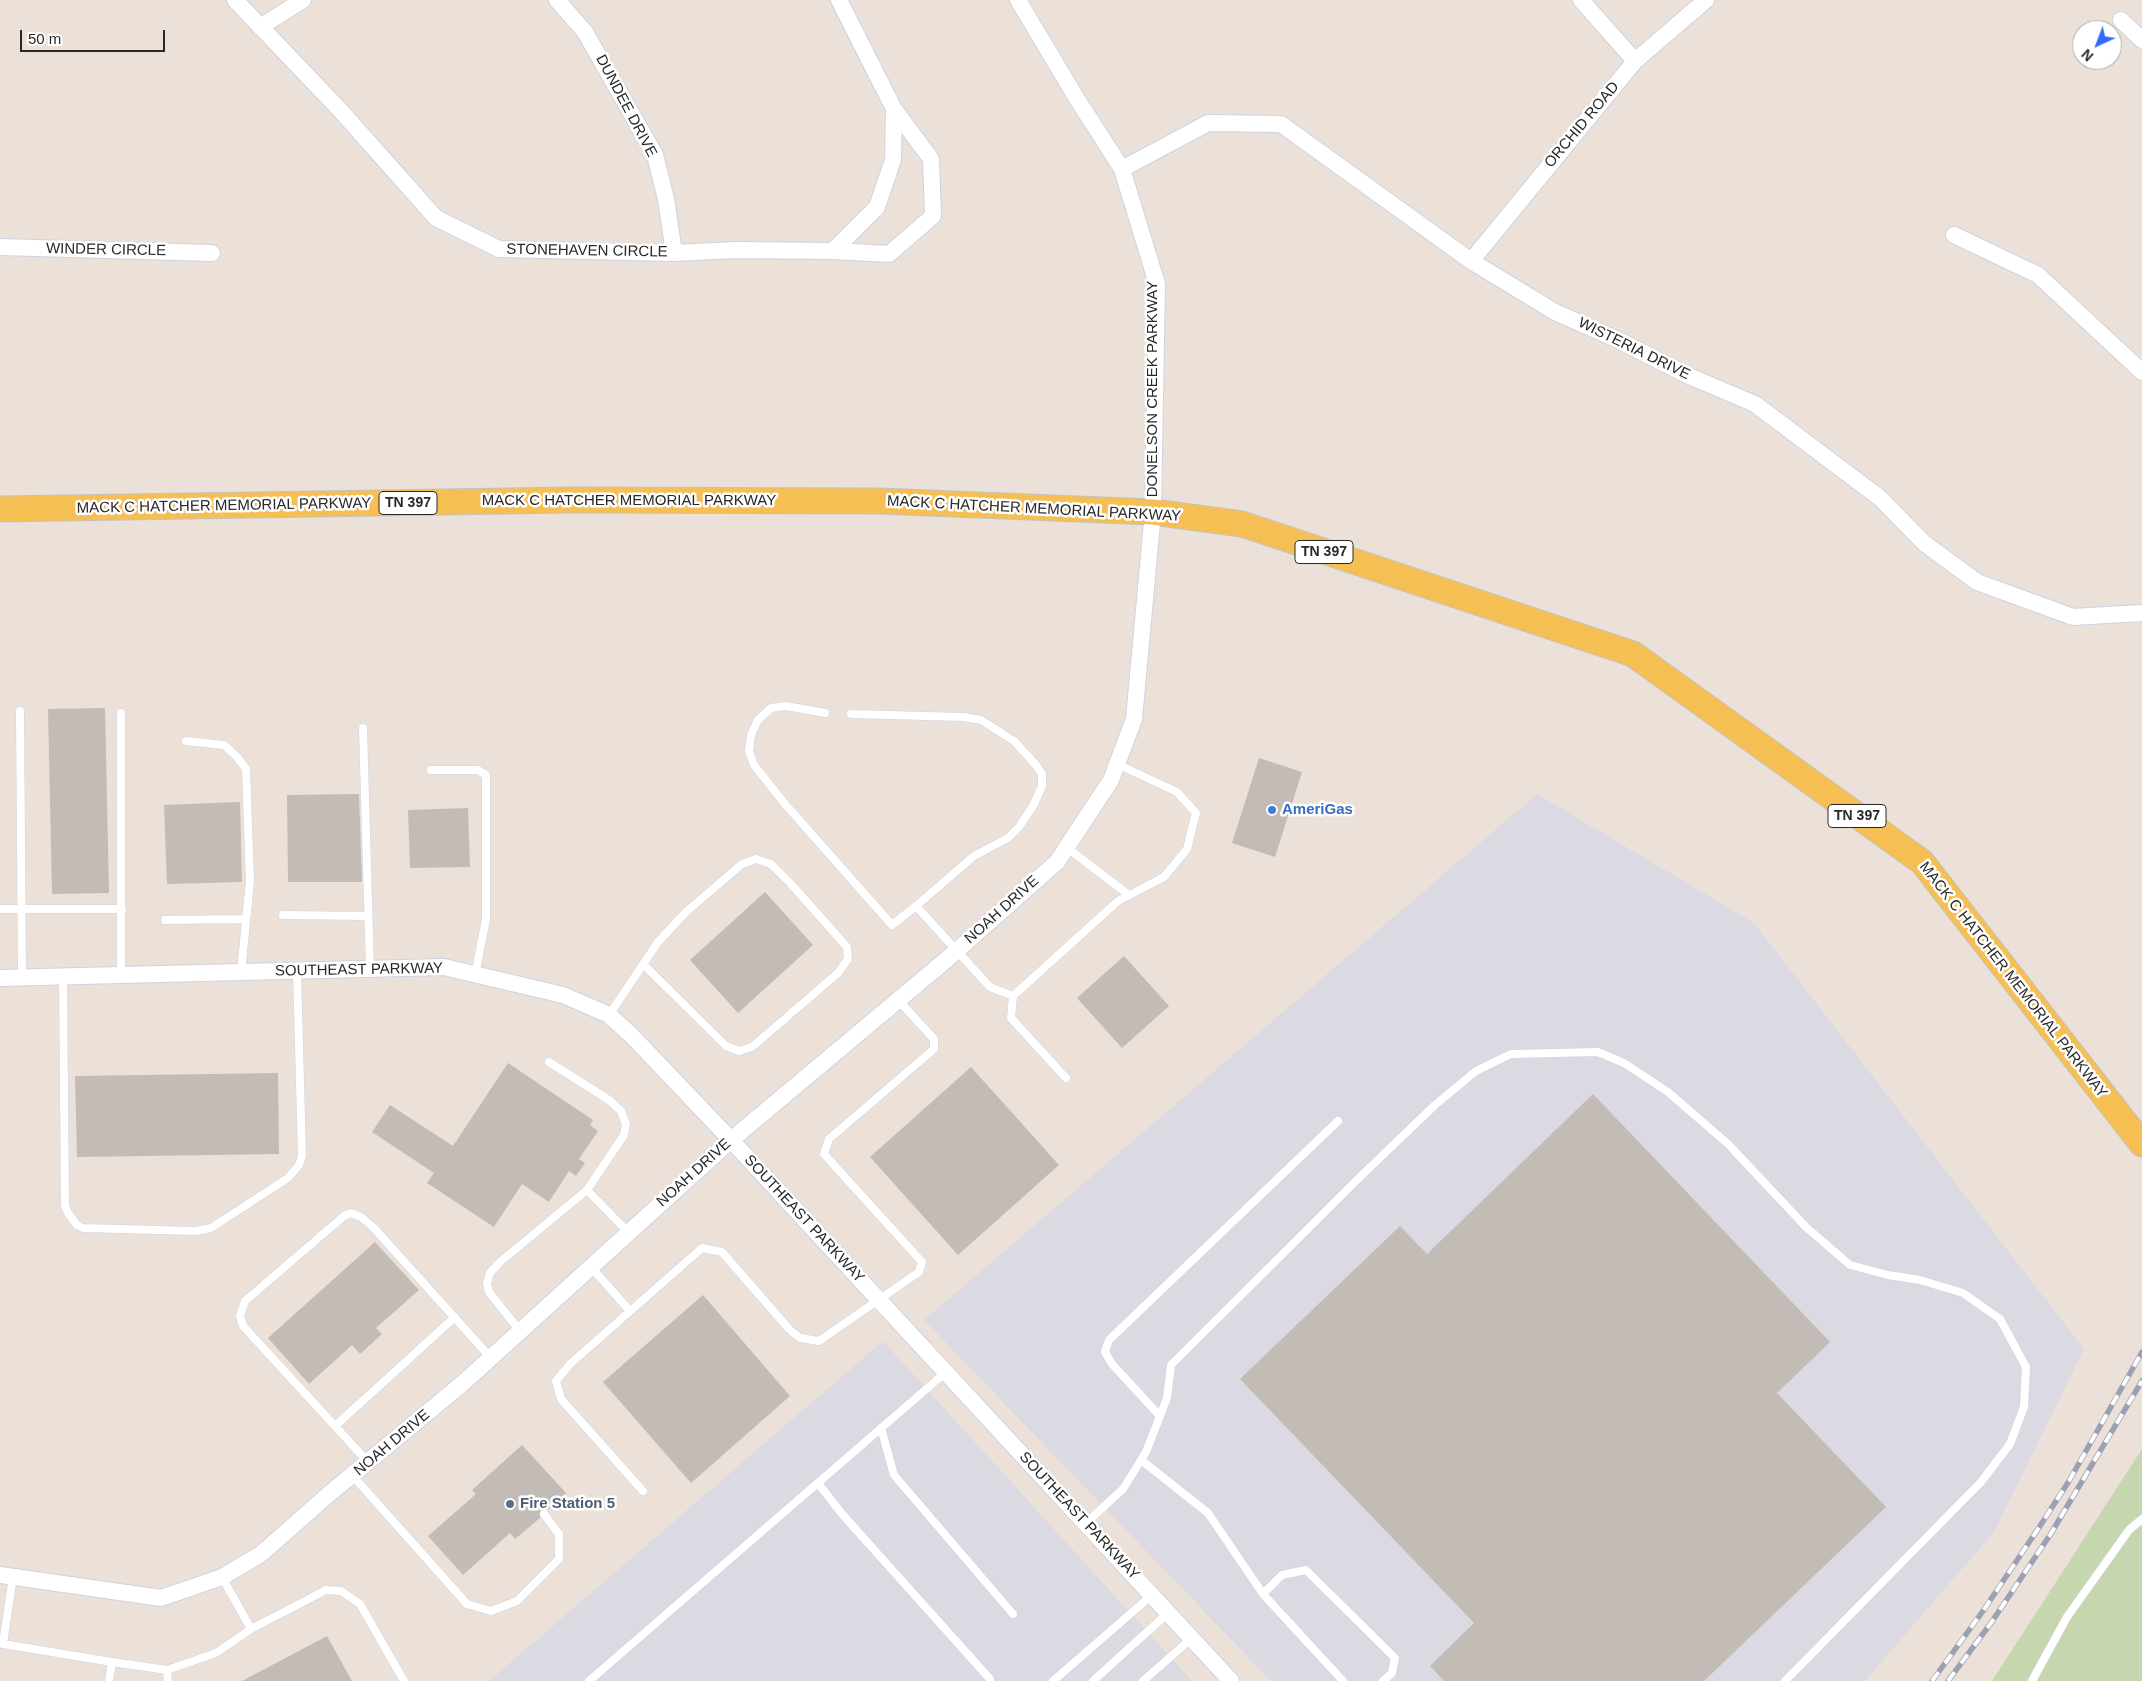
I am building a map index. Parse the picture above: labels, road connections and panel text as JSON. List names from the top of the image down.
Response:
{
  "streets": {
    "main road": ["MACK C HATCHER MEMORIAL PARKWAY", "TN 397"],
    "street": [
      "DUNDEE DRIVE",
      "ORCHID ROAD",
      "WINDER CIRCLE",
      "STONEHAVEN CIRCLE",
      "WISTERIA DRIVE",
      "DONELSON CREEK PARKWAY",
      "NOAH DRIVE",
      "SOUTHEAST PARKWAY"
    ]
  },
  "crossings": [
    ["DUNDEE DRIVE", "STONEHAVEN CIRCLE"],
    ["ORCHID ROAD", "WISTERIA DRIVE"],
    ["WISTERIA DRIVE", "DONELSON CREEK PARKWAY"],
    ["DONELSON CREEK PARKWAY", "MACK C HATCHER MEMORIAL PARKWAY"],
    ["DONELSON CREEK PARKWAY", "NOAH DRIVE"],
    ["MACK C HATCHER MEMORIAL PARKWAY", "NOAH DRIVE"],
    ["NOAH DRIVE", "SOUTHEAST PARKWAY"]
  ],
  "places": ["AmeriGas", "Fire Station 5"],
  "scale_bar": "50 m",
  "north": "bottom left"
}
